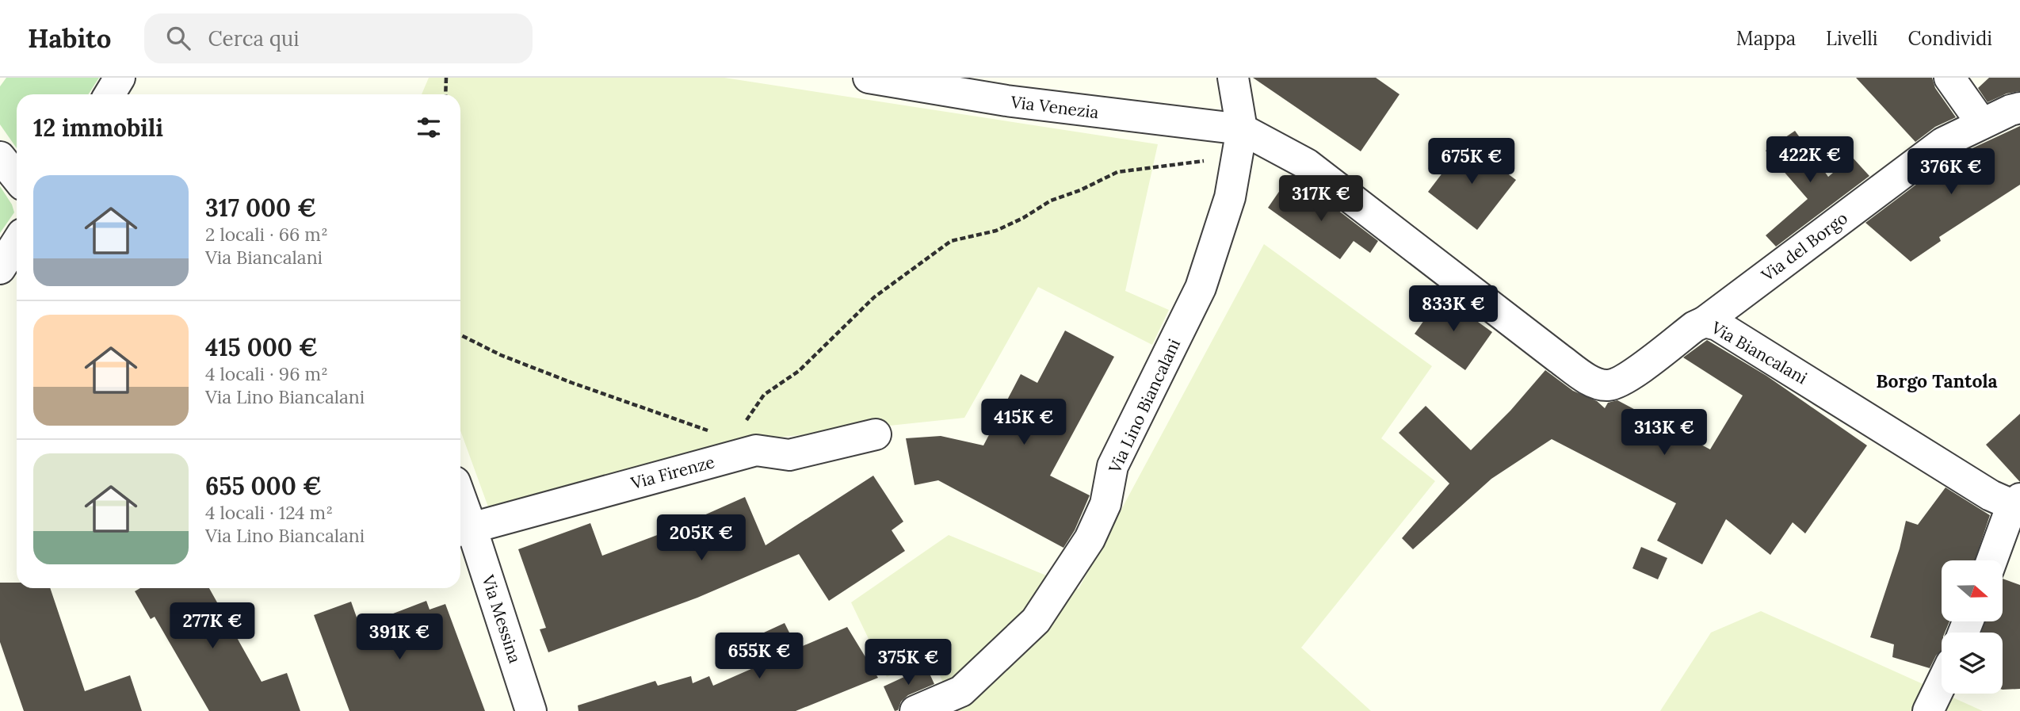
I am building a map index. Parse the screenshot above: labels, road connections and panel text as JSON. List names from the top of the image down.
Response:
{
  "streets": {
    "street": [
      "Via Venezia",
      "Via del Borgo",
      "Via Biancalani",
      "Via Lino Biancalani",
      "Via Firenze",
      "Via Messina"
    ]
  },
  "crossings": [
    ["Via Venezia", "Via Biancalani"],
    ["Via Venezia", "Via Lino Biancalani"],
    ["Via del Borgo", "Via Biancalani"],
    ["Via Biancalani", "Via Lino Biancalani"],
    ["Via Firenze", "Via Messina"]
  ],
  "districts": ["Borgo Tantola"],
  "north": "right",
  "page": {
    "header": "Habito",
    "search": "Cerca qui",
    "nav": ["Mappa", "Livelli", "Condividi"],
    "heading": "12 immobili",
    "price": [
      "422K €",
      "675K €",
      "376K €",
      "317K €",
      "833K €",
      "415K €",
      "313K €",
      "205K €",
      "277K €",
      "391K €",
      "655K €",
      "375K €"
    ],
    "list": [
      {
        "name": "317 000 €",
        "note": "2 locali · 66 m² · Via Biancalani"
      },
      {
        "name": "415 000 €",
        "note": "4 locali · 96 m² · Via Lino Biancalani"
      },
      {
        "name": "655 000 €",
        "note": "4 locali · 124 m² · Via Lino Biancalani"
      }
    ]
  }
}
